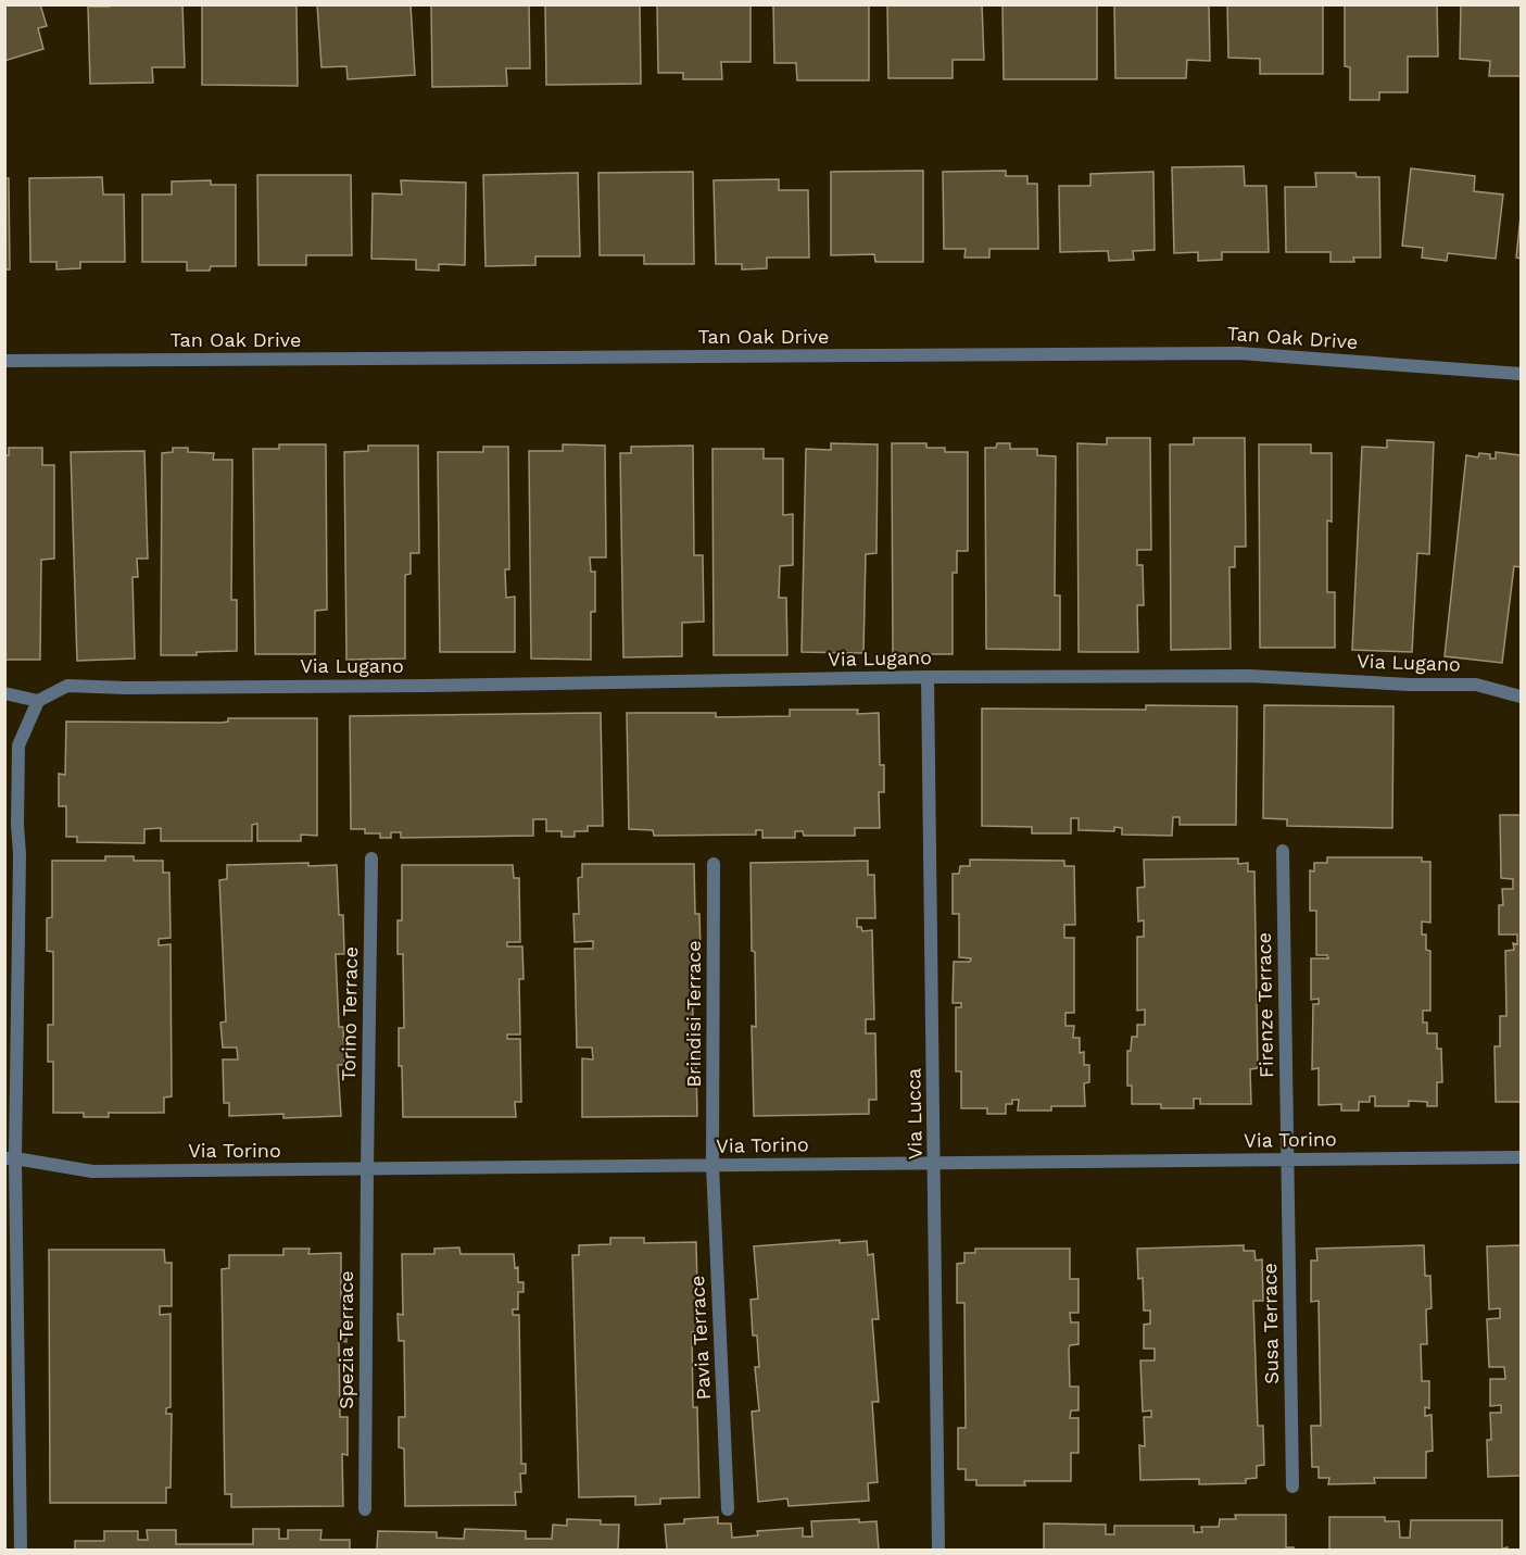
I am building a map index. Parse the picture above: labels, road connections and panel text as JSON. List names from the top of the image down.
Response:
{
  "streets": {
    "street": [
      "Tan Oak Drive",
      "Via Lugano",
      "Firenze Terrace",
      "Torino Terrace",
      "Brindisi Terrace",
      "Via Lucca",
      "Via Torino",
      "Susa Terrace",
      "Pavia Terrace",
      "Spezia Terrace"
    ]
  },
  "crossings": [
    ["Via Lugano", "Via Lucca"],
    ["Firenze Terrace", "Via Torino"],
    ["Firenze Terrace", "Susa Terrace"],
    ["Torino Terrace", "Via Torino"],
    ["Torino Terrace", "Spezia Terrace"],
    ["Brindisi Terrace", "Via Torino"],
    ["Brindisi Terrace", "Pavia Terrace"],
    ["Via Lucca", "Via Torino"],
    ["Via Torino", "Susa Terrace"],
    ["Via Torino", "Pavia Terrace"],
    ["Via Torino", "Spezia Terrace"]
  ]
}
